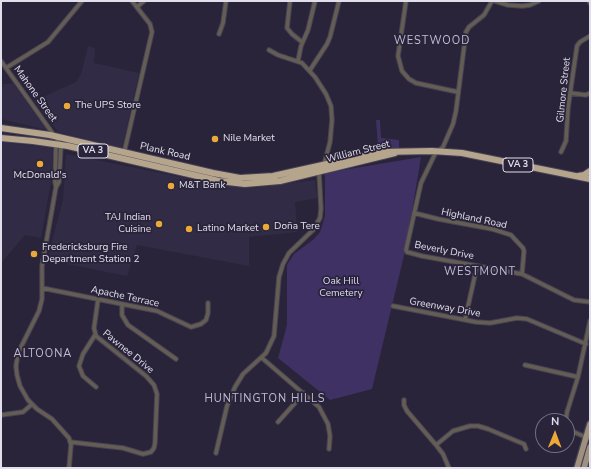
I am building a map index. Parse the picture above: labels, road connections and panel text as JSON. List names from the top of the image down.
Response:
{
  "streets": {
    "highway": ["VA 3", "Plank Road", "William Street"],
    "street": [
      "Gilmore Street",
      "Mahone Street",
      "Highland Road",
      "Beverly Drive",
      "Apache Terrace",
      "Greenway Drive",
      "Pawnee Drive"
    ]
  },
  "crossings": [
    ["Mahone Street", "Plank Road"],
    ["Plank Road", "William Street"],
    ["Highland Road", "Beverly Drive"],
    ["Apache Terrace", "Pawnee Drive"]
  ],
  "districts": [
    "WESTWOOD",
    "WESTMONT",
    "ALTOONA",
    "HUNTINGTON HILLS"
  ],
  "parks": ["Oak Hill Cemetery"],
  "places": [
    "The UPS Store",
    "Nile Market",
    "McDonald's",
    "M&T Bank",
    "TAJ Indian Cuisine",
    "Doña Tere",
    "Latino Market",
    "Fredericksburg Fire Department Station 2"
  ],
  "north": "top"
}
